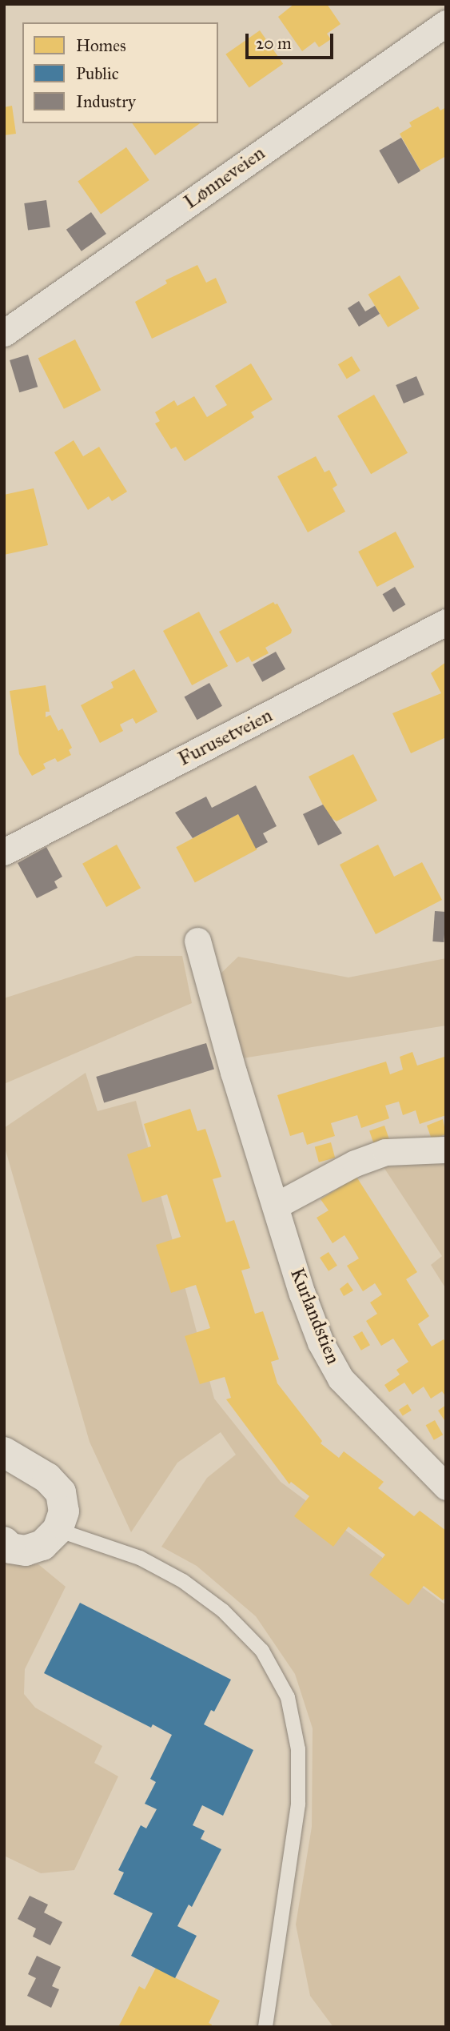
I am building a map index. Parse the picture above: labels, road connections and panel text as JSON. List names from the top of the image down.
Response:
{
  "streets": {
    "street": ["Lønneveien", "Furusetveien", "Kurlandstien"]
  },
  "legend": ["Homes", "Public", "Industry"],
  "scale_bar": "20 m"
}
